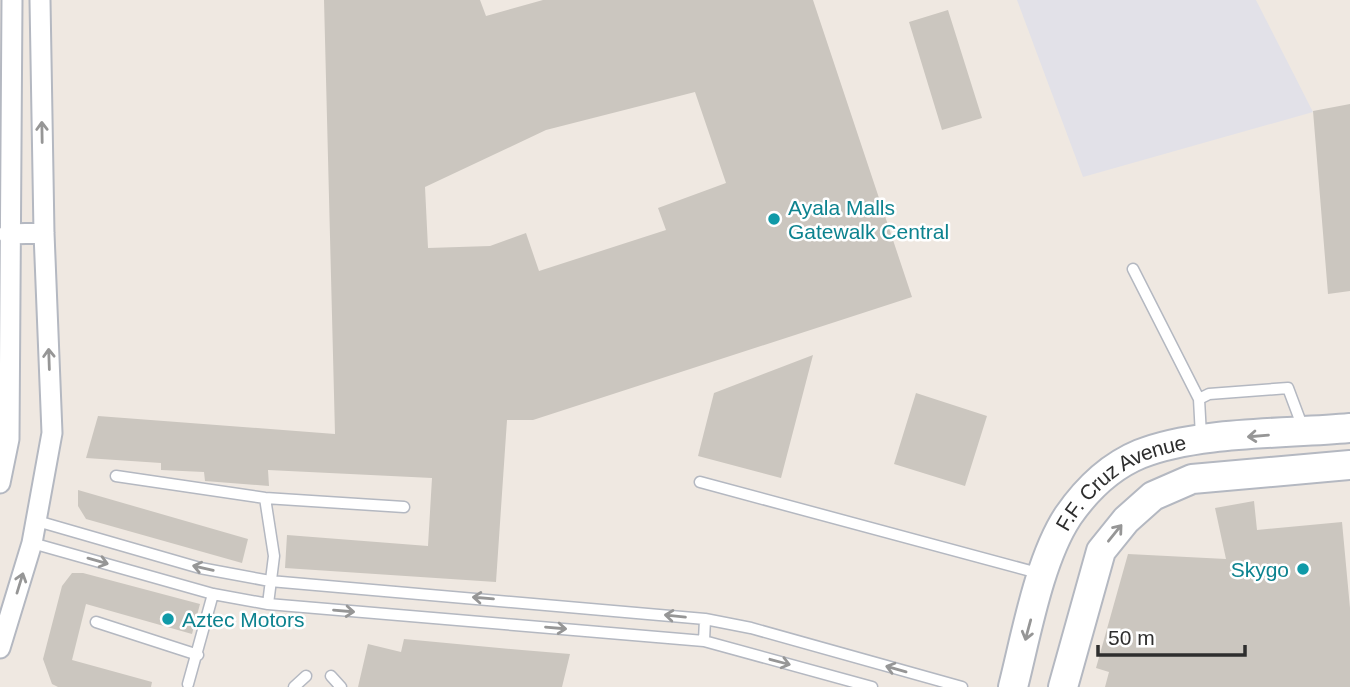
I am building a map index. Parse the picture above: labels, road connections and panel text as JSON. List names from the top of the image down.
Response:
{
  "streets": {
    "street": ["F.F. Cruz Avenue"]
  },
  "places": ["Ayala Malls Gatewalk Central", "Skygo", "Aztec Motors"],
  "scale_bar": "50 m"
}
